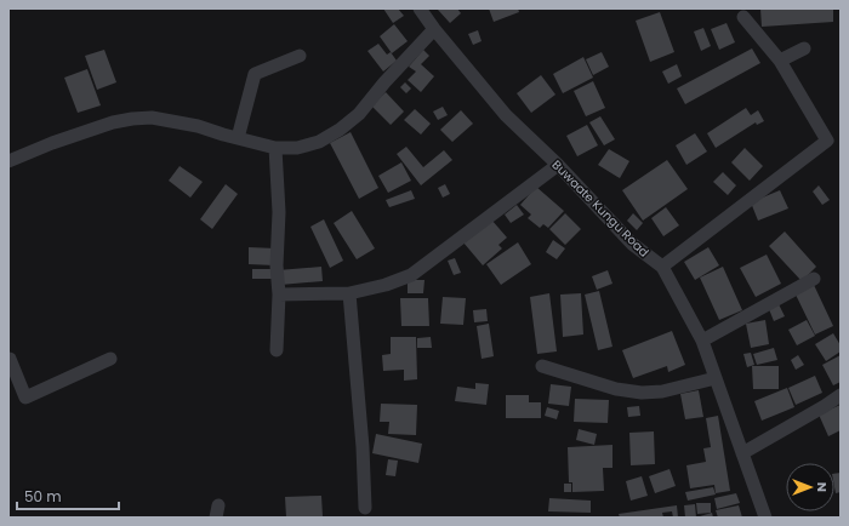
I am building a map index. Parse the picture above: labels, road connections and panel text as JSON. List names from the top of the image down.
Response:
{
  "streets": {
    "street": ["Buwaate Kungu Road"]
  },
  "scale_bar": "50 m",
  "north": "right"
}
